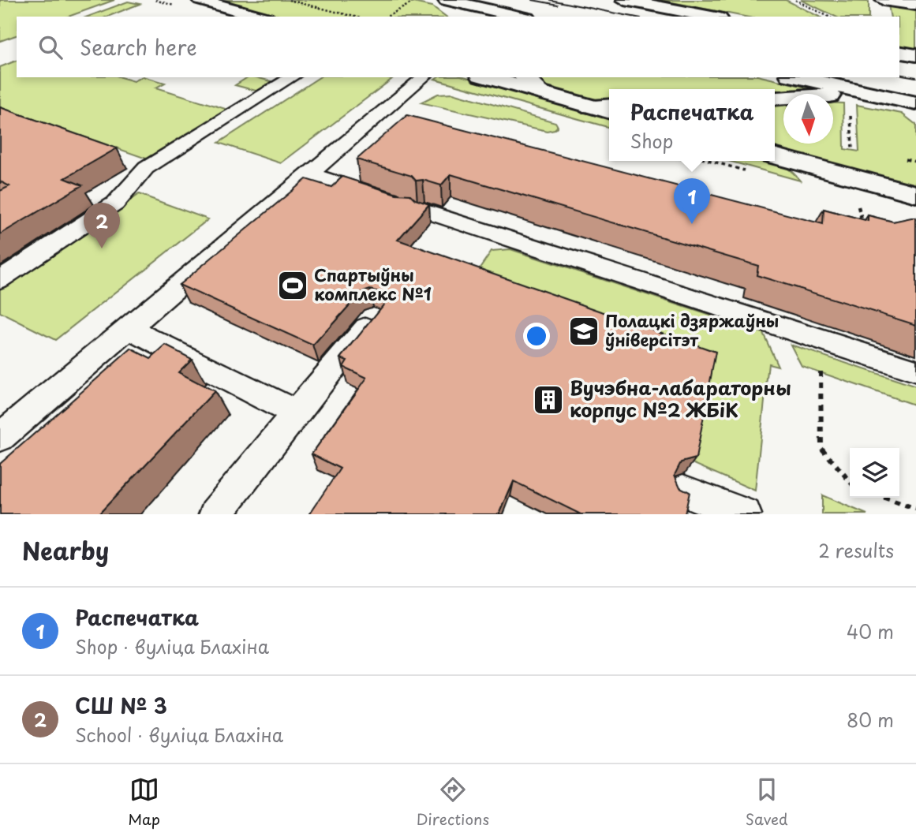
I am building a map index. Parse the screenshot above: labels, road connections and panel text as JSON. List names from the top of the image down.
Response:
{
  "places": {
    "sports": ["Спартыўны комплекс №1"],
    "school or university": ["Полацкі дзяржаўны ўніверсітэт"],
    "building": ["Вучэбна-лабараторны корпус №2 ЖБіК"]
  },
  "north": "bottom",
  "page": {
    "search": "Search here",
    "popup": ["Распечатка", "Shop"],
    "pins": ["1", "2"],
    "heading": ["Nearby", "2 results"],
    "list": [
      {
        "mark": "1",
        "name": "Распечатка",
        "note": "Shop · вуліца Блахіна",
        "value": "40 m"
      },
      {
        "mark": "2",
        "name": "СШ № 3",
        "note": "School · вуліца Блахіна",
        "value": "80 m"
      }
    ],
    "nav": ["Map", "Directions", "Saved"]
  }
}
